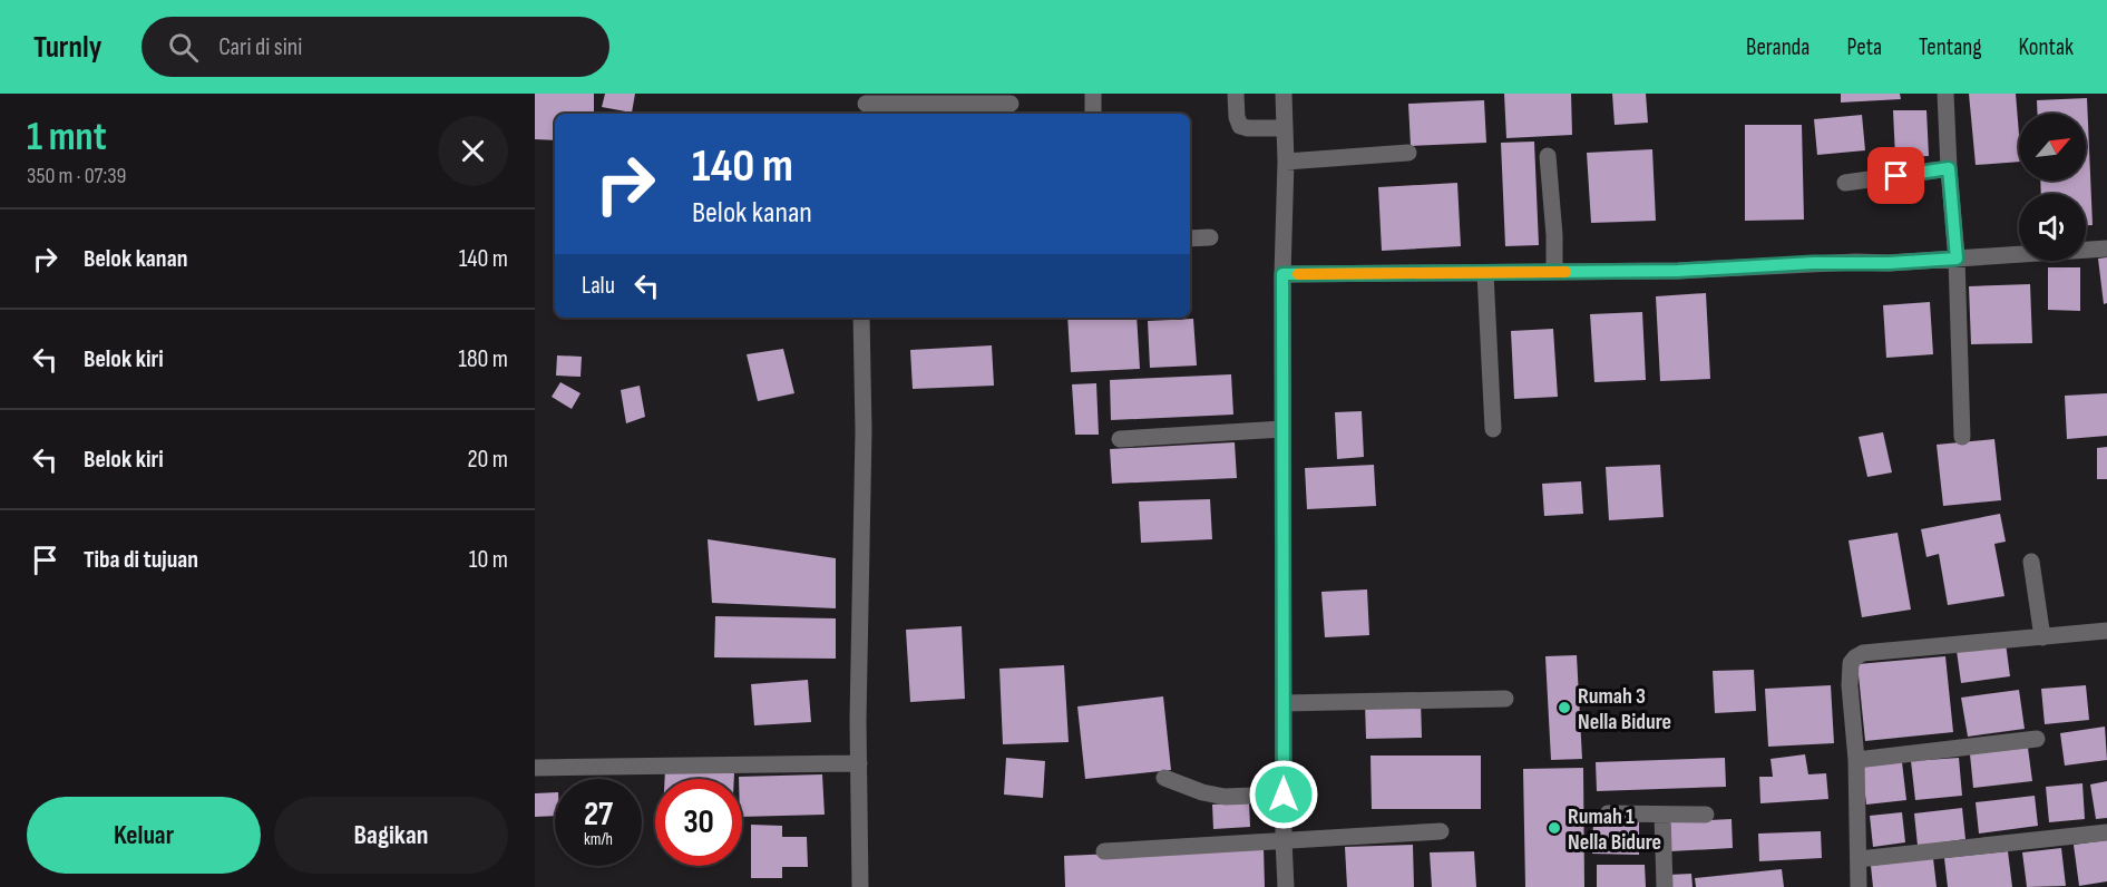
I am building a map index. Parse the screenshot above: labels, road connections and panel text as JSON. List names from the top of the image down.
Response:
{
  "places": ["Rumah 3 Nella Bidure", "Rumah 1 Nella Bidure"],
  "north": "top right",
  "page": {
    "header": "Turnly",
    "search": "Cari di sini",
    "nav": [
      "Beranda",
      "Peta",
      "Tentang",
      "Kontak"
    ],
    "heading": ["1 mnt", "350 m · 07:39"],
    "turn": ["140 m", "Belok kanan"],
    "list": [
      {
        "name": "Belok kanan",
        "value": "140 m"
      },
      {
        "name": "Belok kiri",
        "value": "180 m"
      },
      {
        "name": "Belok kiri",
        "value": "20 m"
      },
      {
        "name": "Tiba di tujuan",
        "value": "10 m"
      }
    ],
    "then": "Lalu",
    "speed": "27 km/h",
    "limit": "30",
    "buttons": ["Keluar", "Bagikan"]
  }
}
